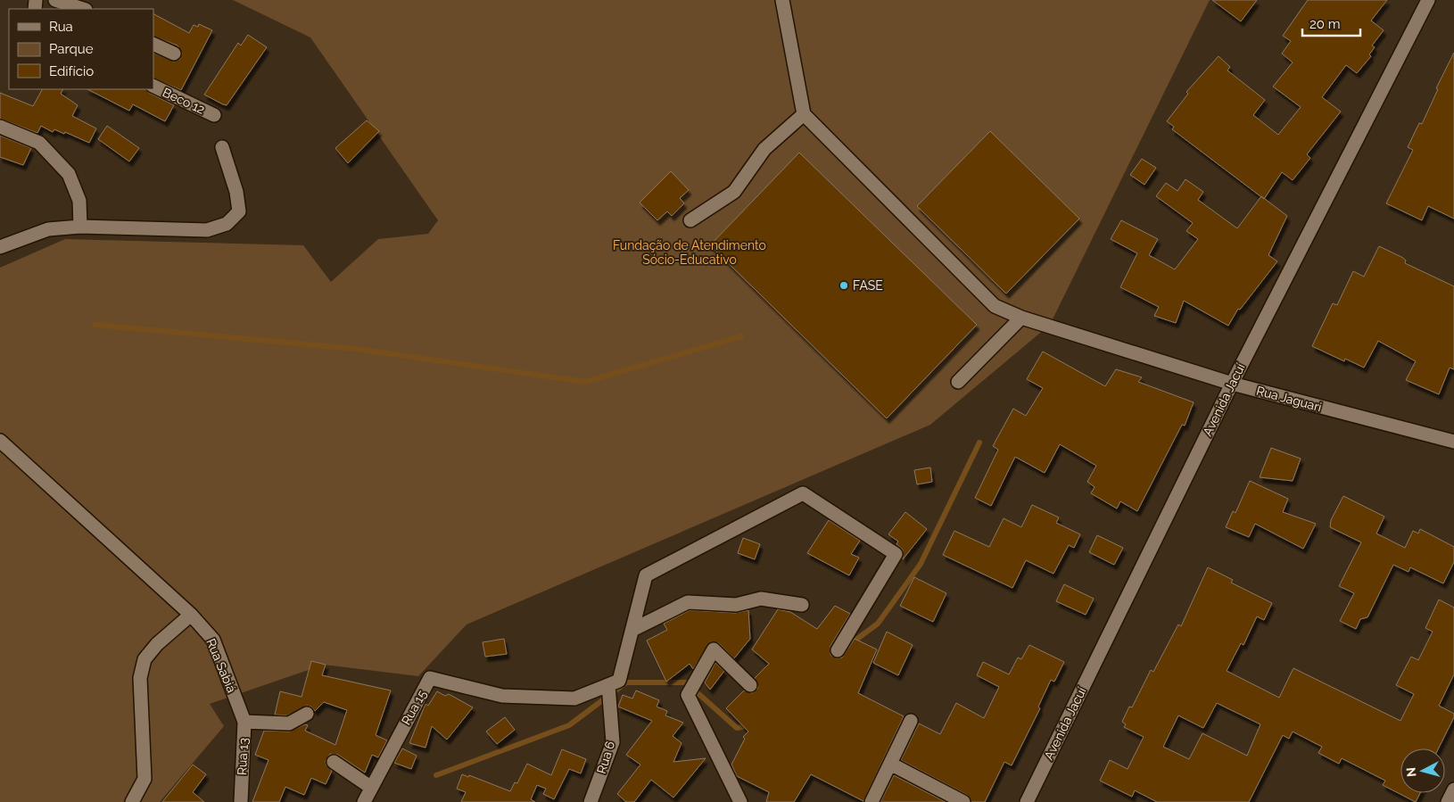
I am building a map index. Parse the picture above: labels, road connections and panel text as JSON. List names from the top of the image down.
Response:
{
  "streets": {
    "street": [
      "Beco 12",
      "Rua Jaguari",
      "Avenida Jacuí",
      "Rua Sabiá",
      "Rua 15",
      "Rua 13",
      "Rua 6"
    ]
  },
  "crossings": [
    ["Rua Jaguari", "Avenida Jacuí"],
    ["Rua Sabiá", "Rua 13"],
    ["Rua 15", "Rua 6"]
  ],
  "parks": ["Fundação de Atendimento Sócio-Educativo"],
  "places": ["FASE"],
  "legend": ["Rua", "Parque", "Edifício"],
  "scale_bar": "20 m",
  "north": "left"
}
